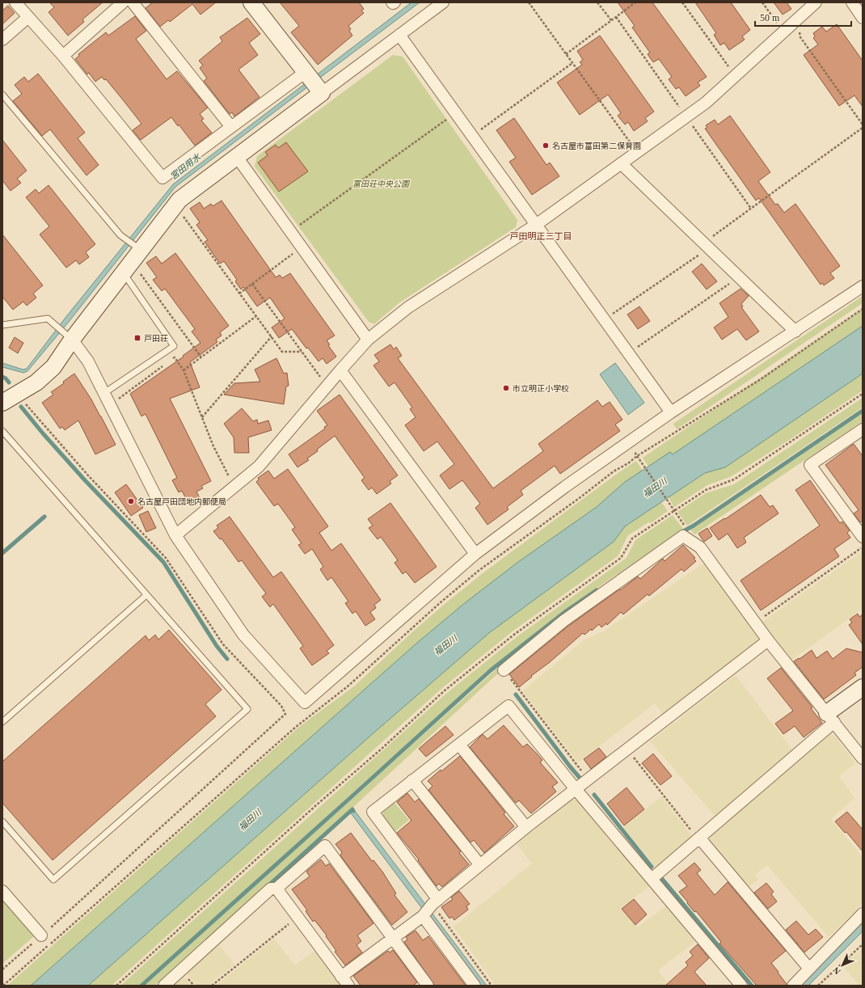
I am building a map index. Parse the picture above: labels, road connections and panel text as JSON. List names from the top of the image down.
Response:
{
  "districts": ["戸田明正三丁目"],
  "water": ["宮田用水", "福田川"],
  "parks": ["富田荘中央公園"],
  "places": {
    "other": ["名古屋市富田第二保育園", "市立明正小学校", "名古屋戸田団地内郵便局"],
    "transit": ["戸田荘"]
  },
  "scale_bar": "50 m",
  "north": "bottom left"
}
